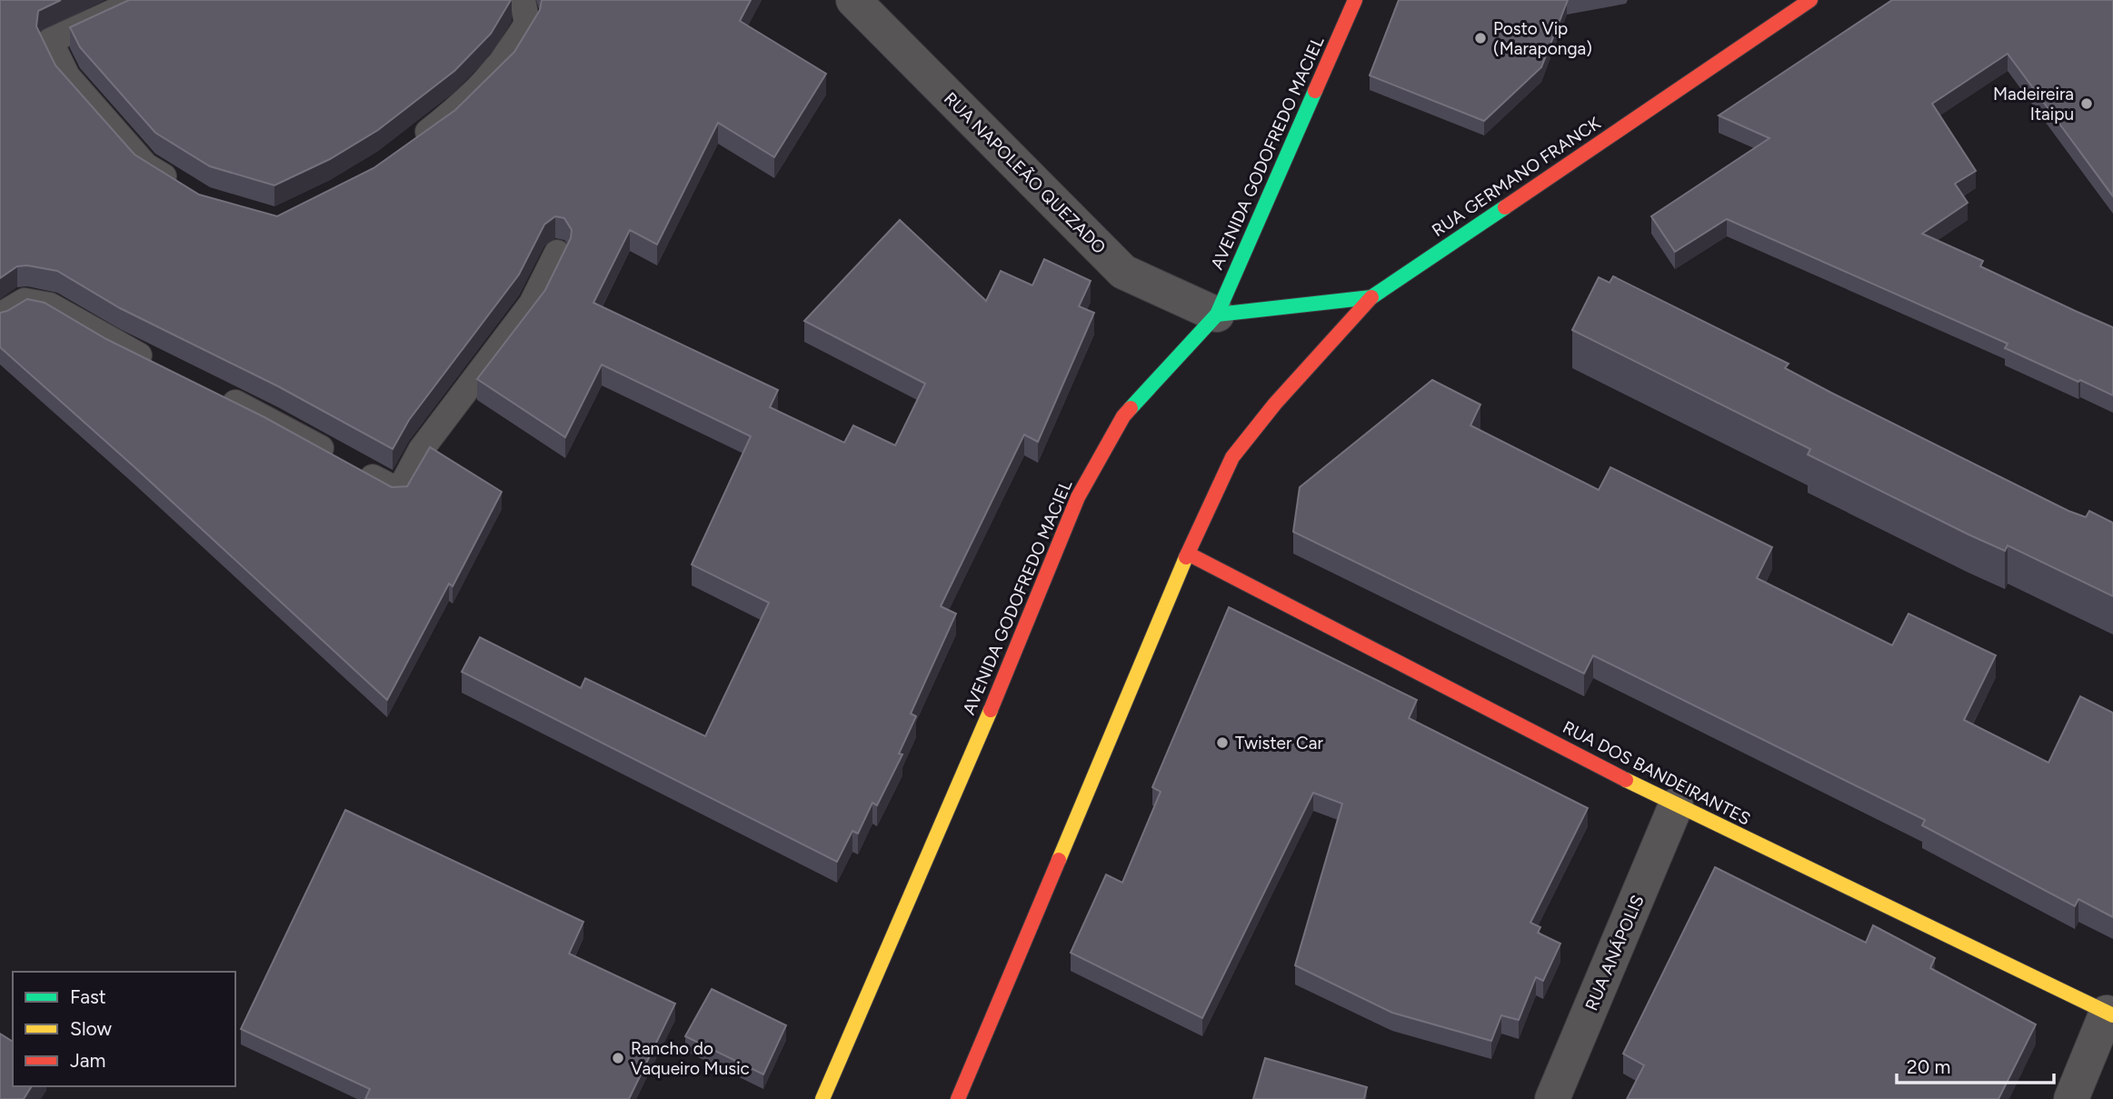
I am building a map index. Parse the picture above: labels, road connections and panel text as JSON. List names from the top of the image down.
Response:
{
  "streets": {
    "main road": ["AVENIDA GODOFREDO MACIEL", "RUA GERMANO FRANCK", "RUA DOS BANDEIRANTES"],
    "street": ["RUA NAPOLEÃO QUEZADO", "RUA ANÁPOLIS"]
  },
  "crossings": [
    ["AVENIDA GODOFREDO MACIEL", "RUA NAPOLEÃO QUEZADO"],
    ["AVENIDA GODOFREDO MACIEL", "RUA GERMANO FRANCK"],
    ["RUA NAPOLEÃO QUEZADO", "RUA GERMANO FRANCK"],
    ["RUA DOS BANDEIRANTES", "RUA ANÁPOLIS"]
  ],
  "places": [
    "Posto Vip (Maraponga)",
    "Madeireira Itaipu",
    "Twister Car",
    "Rancho do Vaqueiro Music"
  ],
  "legend": ["Fast", "Slow", "Jam"],
  "scale_bar": "20 m"
}
